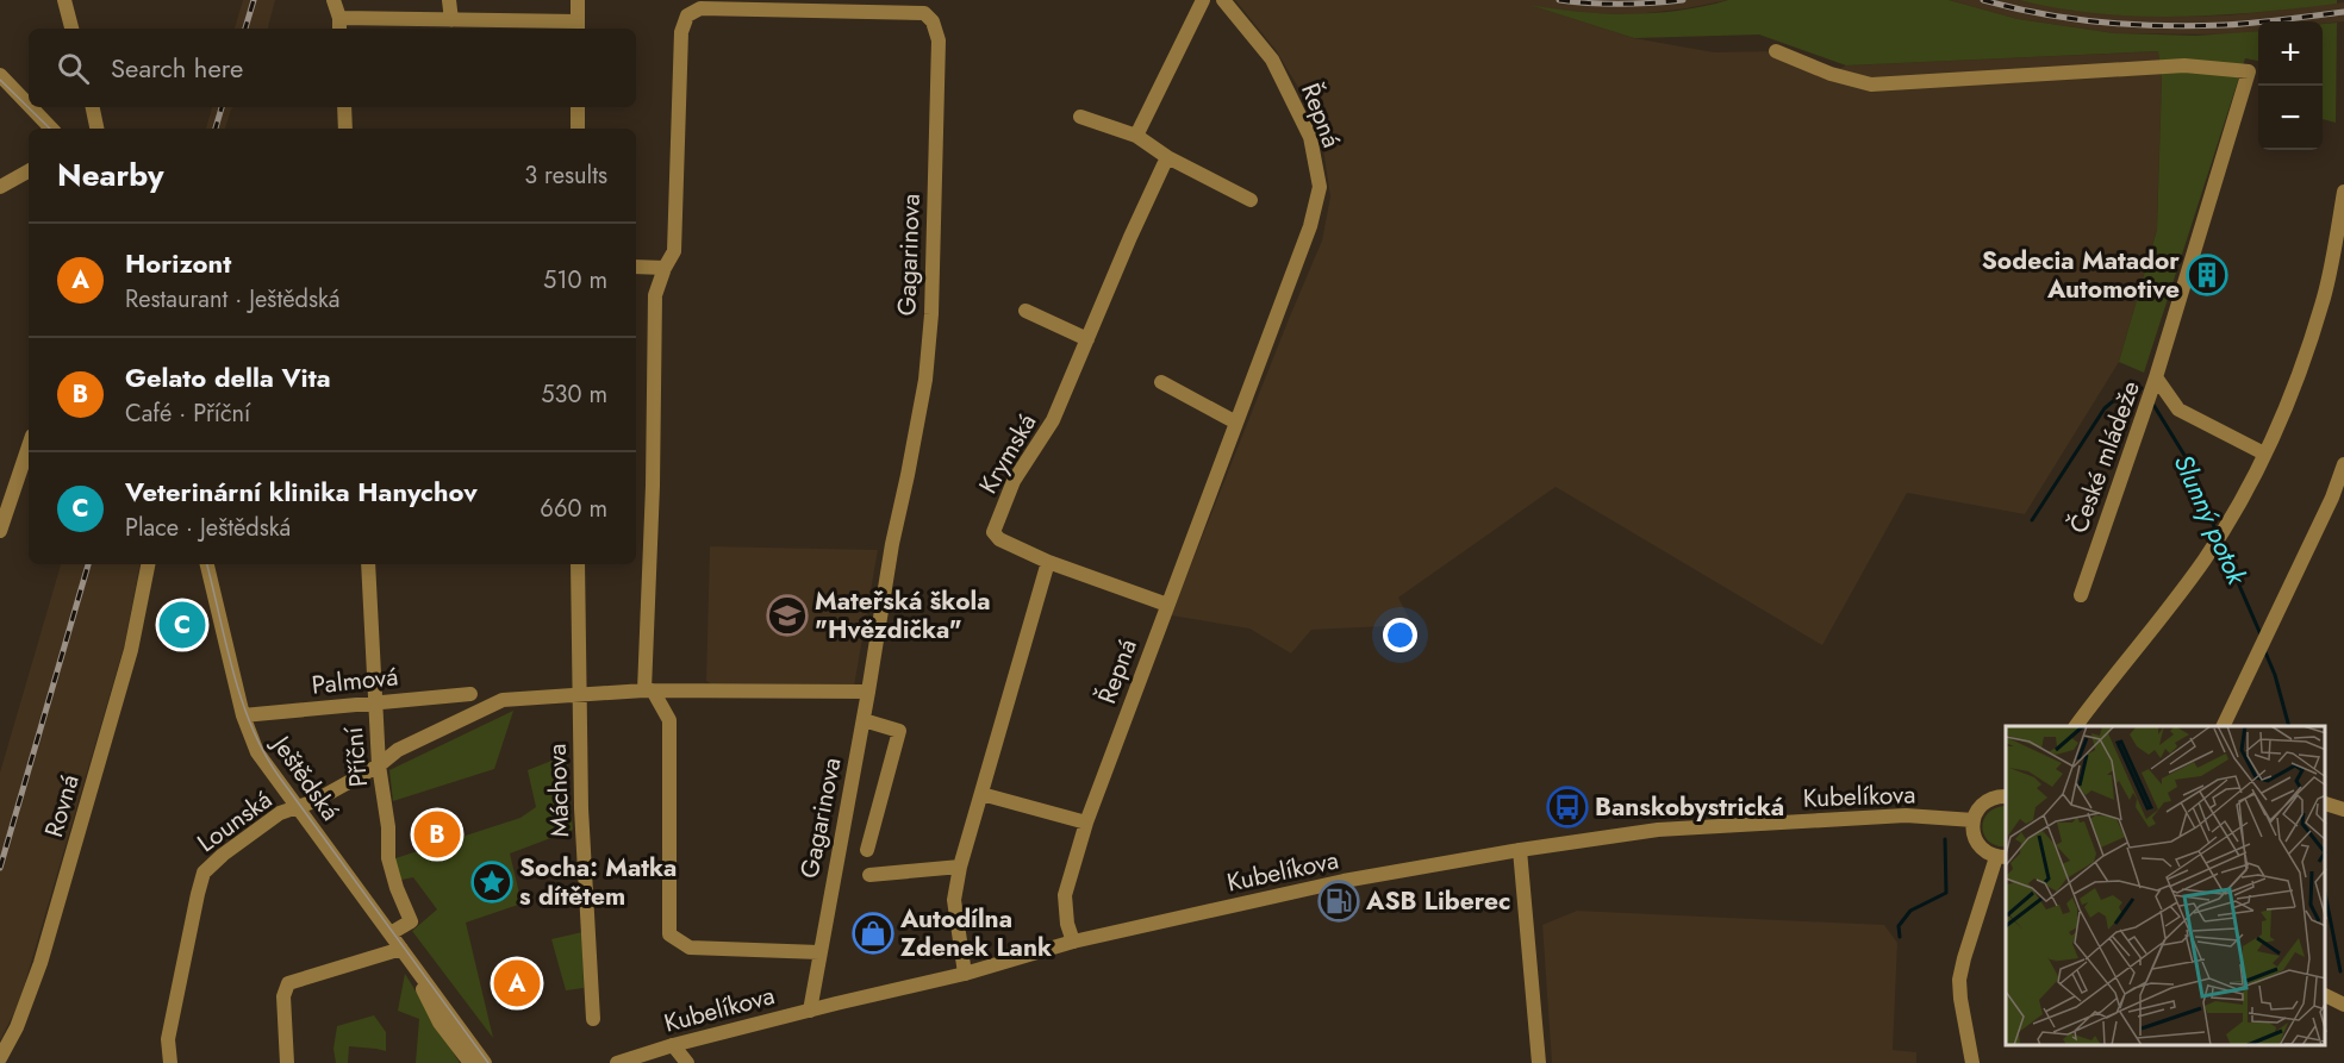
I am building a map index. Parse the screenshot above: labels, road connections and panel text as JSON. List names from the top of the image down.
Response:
{
  "streets": {
    "street": [
      "Řepná",
      "Gagarinova",
      "Krymská",
      "České mládeže",
      "Palmová",
      "Příční",
      "Ještědská",
      "Máchova",
      "Kubelíkova",
      "Rovná",
      "Lounská"
    ]
  },
  "crossings": [
    ["Řepná", "Krymská"],
    ["Řepná", "Kubelíkova"],
    ["Gagarinova", "Kubelíkova"],
    ["Palmová", "Příční"],
    ["Palmová", "Ještědská"],
    ["Příční", "Ještědská"],
    ["Příční", "Lounská"],
    ["Ještědská", "Lounská"],
    ["Máchova", "Lounská"]
  ],
  "water": ["Slunný potok"],
  "places": {
    "building": ["Sodecia Matador Automotive"],
    "school or university": ["Mateřská škola \"Hvězdička\""],
    "bus stop": ["Banskobystrická"],
    "place": ["Socha: Matka s dítětem"],
    "fuel station": ["ASB Liberec"],
    "shop": ["Autodílna Zdenek Lank"]
  },
  "page": {
    "map_buttons": ["+", "−"],
    "search": "Search here",
    "heading": ["Nearby", "3 results"],
    "list": [
      {
        "mark": "A",
        "name": "Horizont",
        "note": "Restaurant · Ještědská",
        "value": "510 m"
      },
      {
        "mark": "B",
        "name": "Gelato della Vita",
        "note": "Café · Příční",
        "value": "530 m"
      },
      {
        "mark": "C",
        "name": "Veterinární klinika Hanychov",
        "note": "Place · Ještědská",
        "value": "660 m"
      }
    ],
    "pins": ["C", "B", "A"]
  }
}
